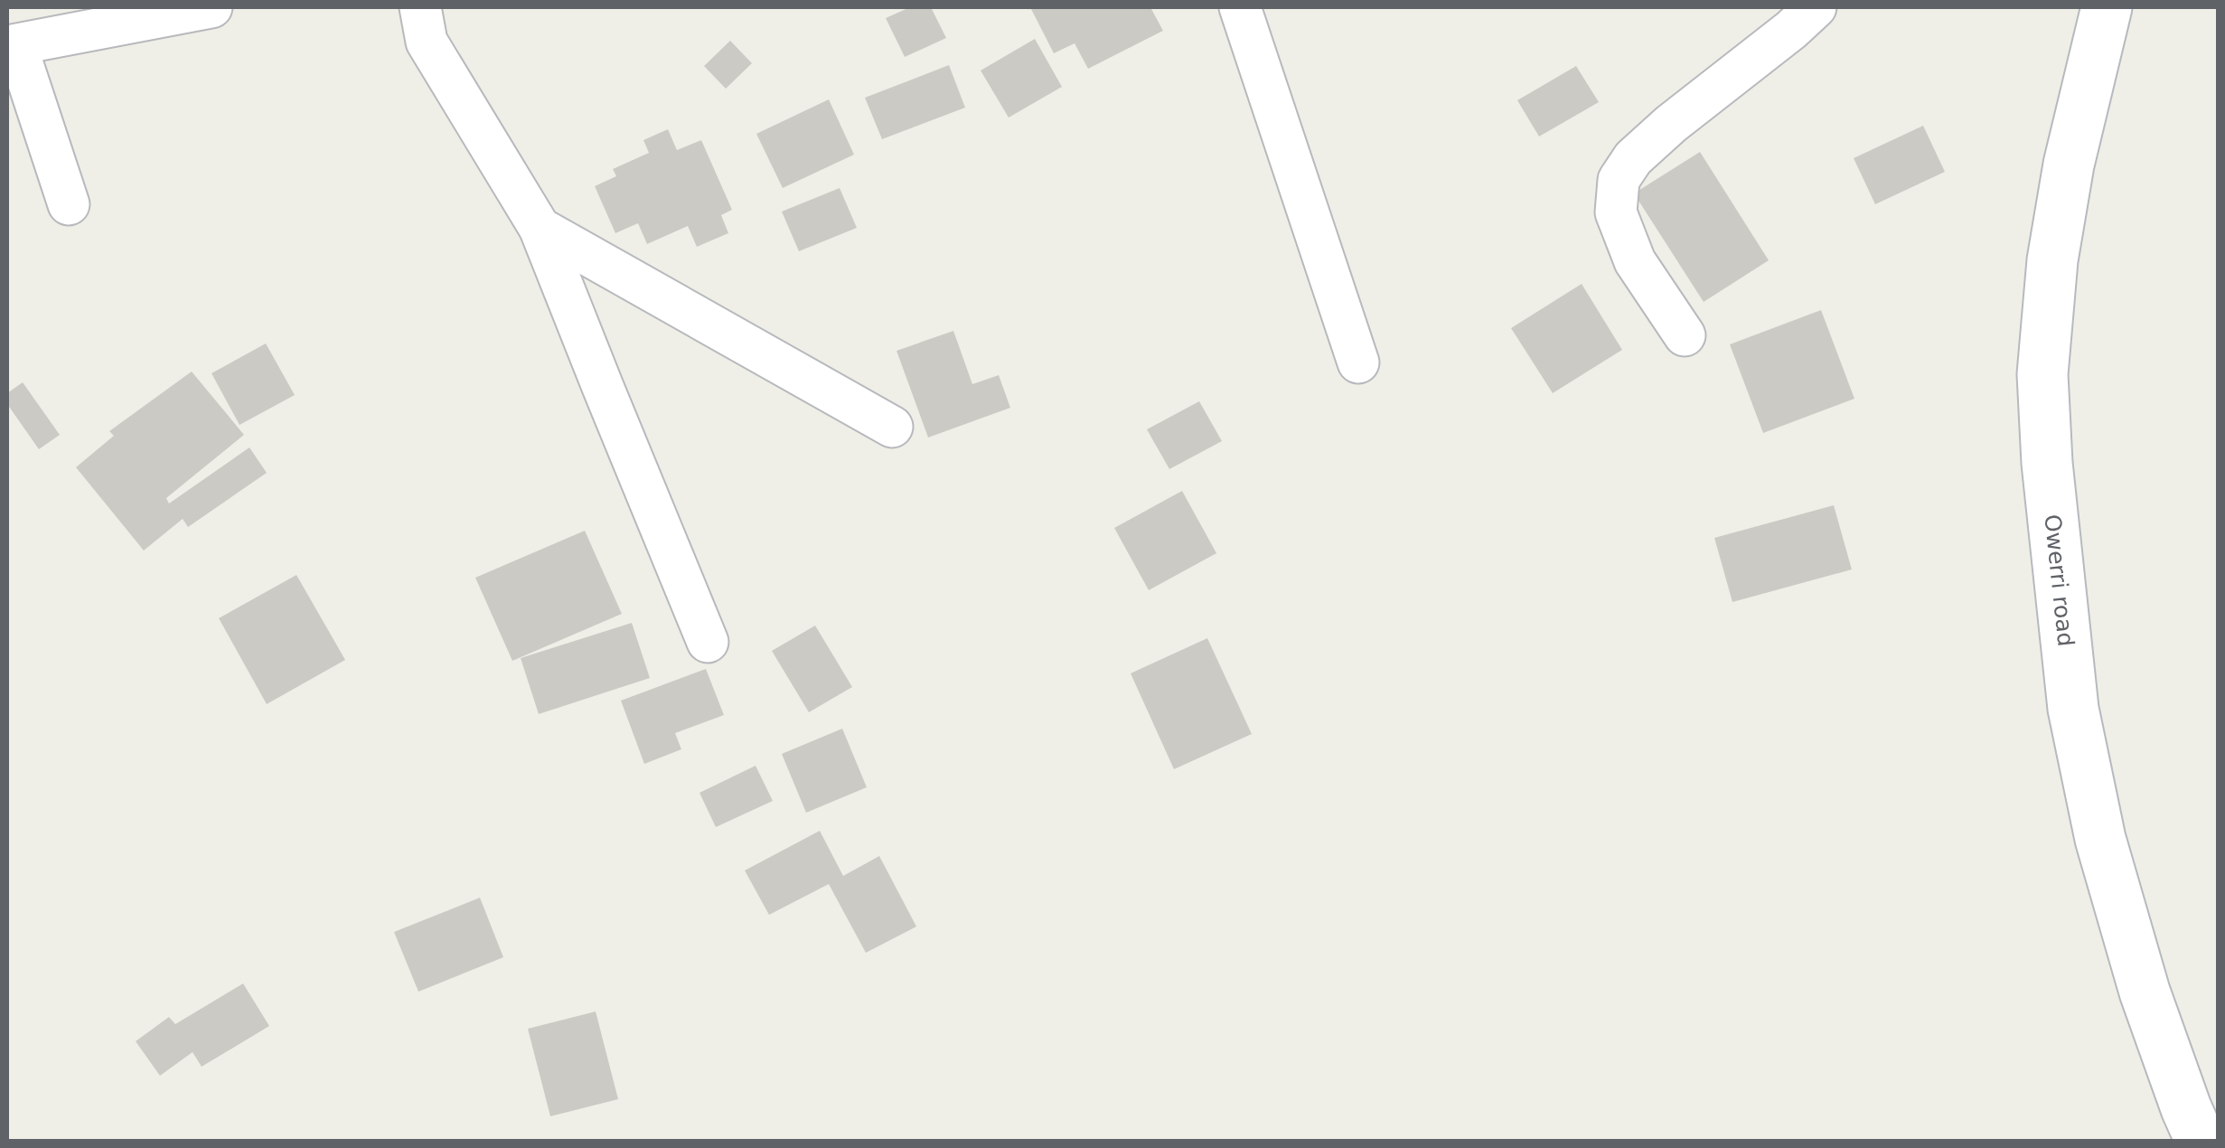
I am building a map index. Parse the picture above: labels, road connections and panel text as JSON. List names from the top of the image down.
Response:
{
  "streets": {
    "main road": ["Owerri road"]
  }
}
